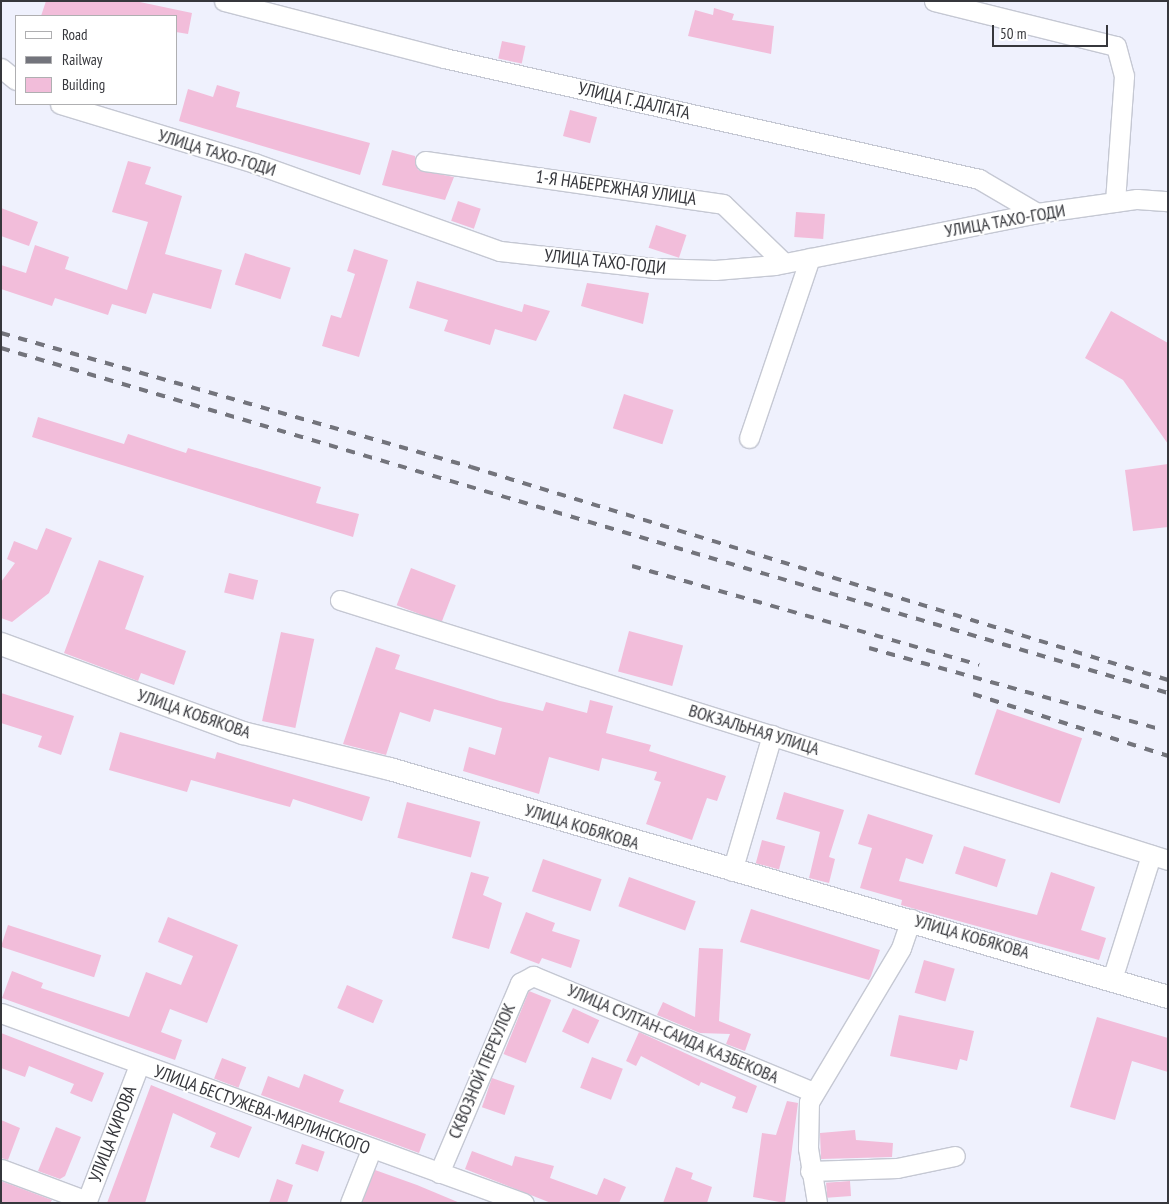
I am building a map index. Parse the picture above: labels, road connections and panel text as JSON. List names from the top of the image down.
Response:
{
  "streets": {
    "street": [
      "УЛИЦА Г. ДАЛГАТА",
      "УЛИЦА ТАХО-ГОДИ",
      "1-Я НАБЕРЕЖНАЯ УЛИЦА",
      "УЛИЦА КОБЯКОВА",
      "ВОКЗАЛЬНАЯ УЛИЦА",
      "УЛИЦА СУЛТАН-САИДА КАЗБЕКОВА",
      "СКВОЗНОЙ ПЕРЕУЛОК",
      "УЛИЦА БЕСТУЖЕВА-МАРЛИНСКОГО",
      "УЛИЦА КИРОВА"
    ]
  },
  "crossings": [
    ["УЛИЦА Г. ДАЛГАТА", "УЛИЦА ТАХО-ГОДИ"],
    ["УЛИЦА ТАХО-ГОДИ", "1-Я НАБЕРЕЖНАЯ УЛИЦА"],
    ["УЛИЦА СУЛТАН-САИДА КАЗБЕКОВА", "СКВОЗНОЙ ПЕРЕУЛОК"],
    ["СКВОЗНОЙ ПЕРЕУЛОК", "УЛИЦА БЕСТУЖЕВА-МАРЛИНСКОГО"],
    ["УЛИЦА БЕСТУЖЕВА-МАРЛИНСКОГО", "УЛИЦА КИРОВА"]
  ],
  "legend": ["Road", "Railway", "Building"],
  "scale_bar": "50 m"
}
